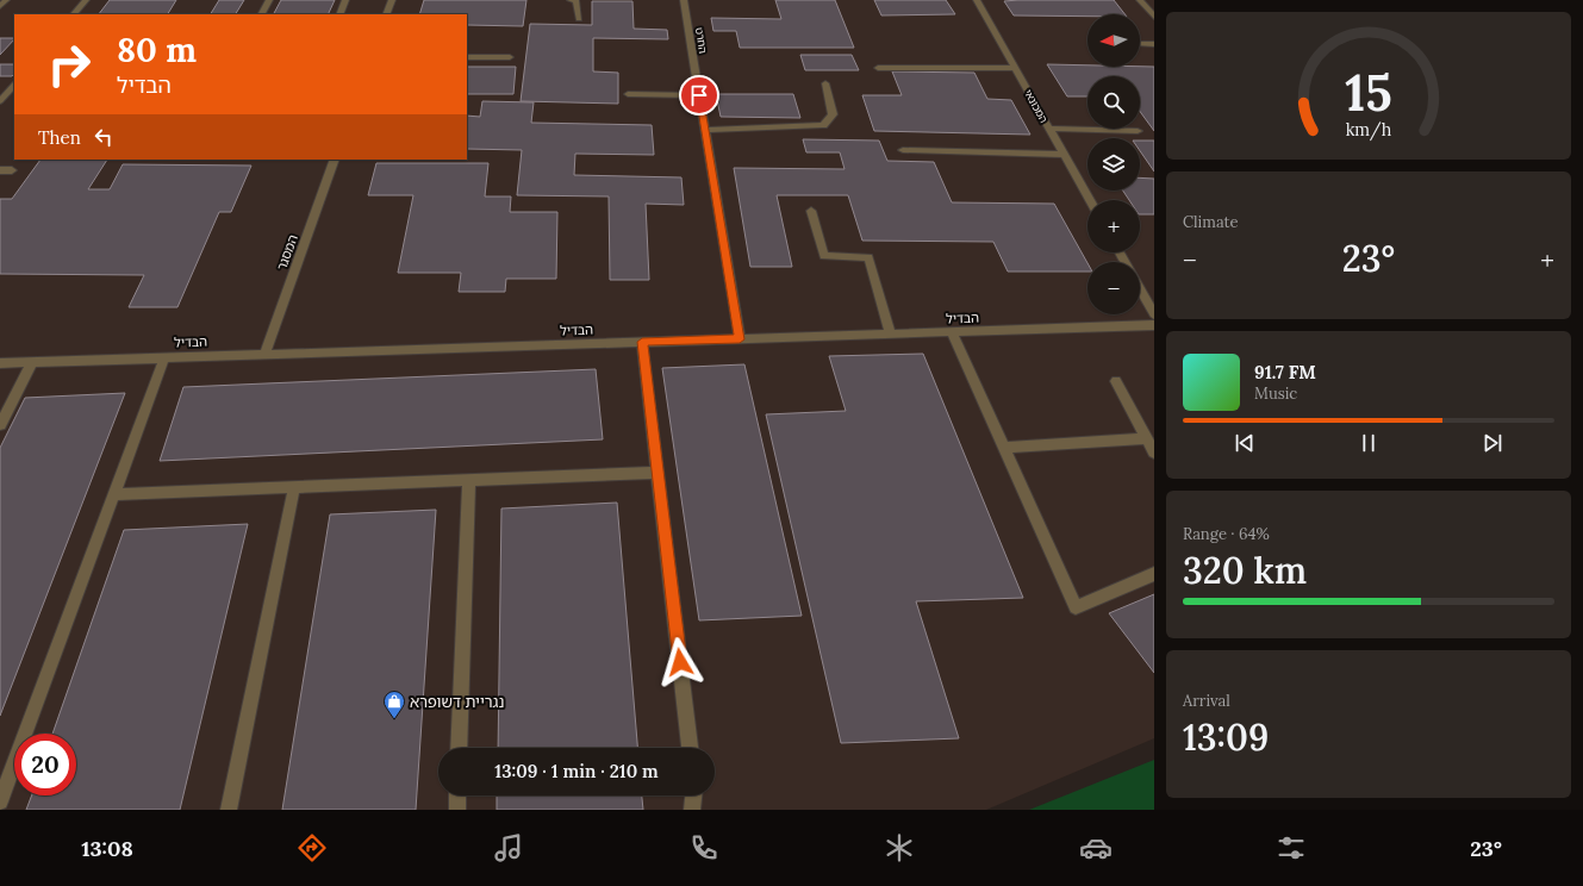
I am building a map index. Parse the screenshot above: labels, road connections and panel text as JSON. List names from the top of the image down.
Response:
{
  "streets": {
    "street": [
      "החרט",
      "המכונאי",
      "המסגר",
      "הבדיל"
    ]
  },
  "crossings": [
    ["החרט", "הבדיל"],
    ["המסגר", "הבדיל"]
  ],
  "places": {
    "shop": ["נגריית דשופרא"]
  },
  "north": "left",
  "page": {
    "map_buttons": ["+", "−"],
    "turn": ["80 m", "הבדיל"],
    "then": "Then",
    "tile": [
      "Climate",
      ["Range · 64%", "320 km"],
      ["Arrival", "13:09"]
    ],
    "heat": ["−", "23°", "+"],
    "song": ["91.7 FM", "Music"],
    "limit": "20",
    "trip": "13:09 · 1 min · 210 m",
    "tabs": ["13:08", "23°"],
    "gauge": ["15", "km/h"]
  }
}
